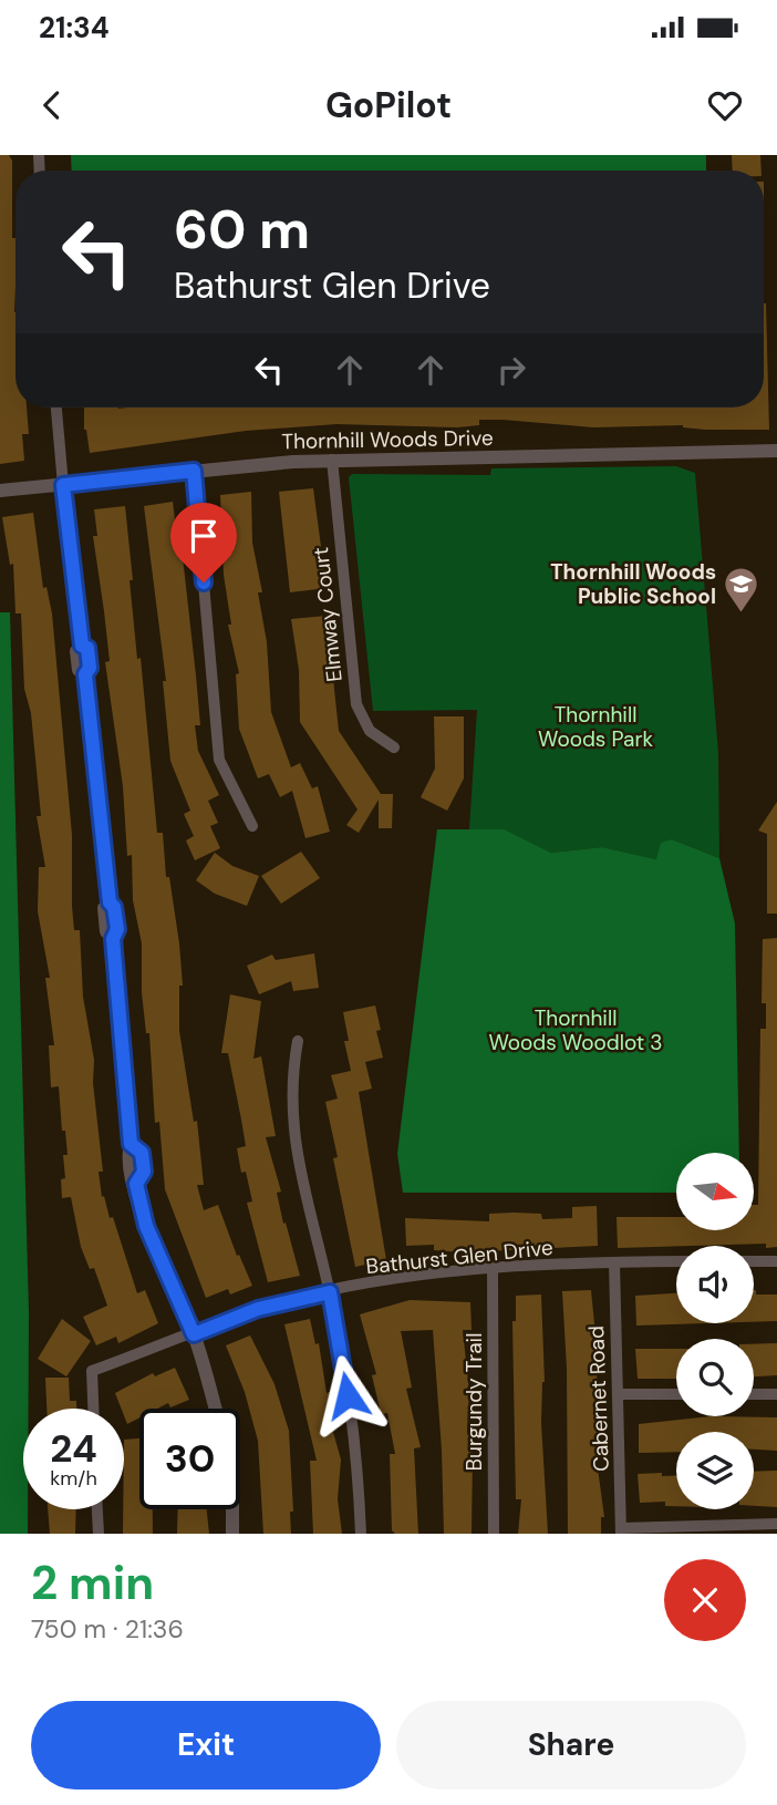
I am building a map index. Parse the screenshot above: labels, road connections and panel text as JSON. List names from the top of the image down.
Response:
{
  "streets": {
    "street": [
      "Thornhill Woods Drive",
      "Elmway Court",
      "Bathurst Glen Drive",
      "Cabernet Road",
      "Burgundy Trail"
    ]
  },
  "crossings": [
    ["Thornhill Woods Drive", "Elmway Court"],
    ["Bathurst Glen Drive", "Cabernet Road"],
    ["Bathurst Glen Drive", "Burgundy Trail"]
  ],
  "parks": ["Thornhill Woods Park", "Thornhill Woods Woodlot 3"],
  "places": {
    "school or university": ["Thornhill Woods Public School"]
  },
  "north": "right",
  "page": {
    "status": "21:34",
    "header": "GoPilot",
    "turn": ["60 m", "Bathurst Glen Drive"],
    "speed": "24 km/h",
    "limit": "30",
    "heading": ["2 min", "750 m · 21:36"],
    "buttons": ["Exit", "Share"]
  }
}
